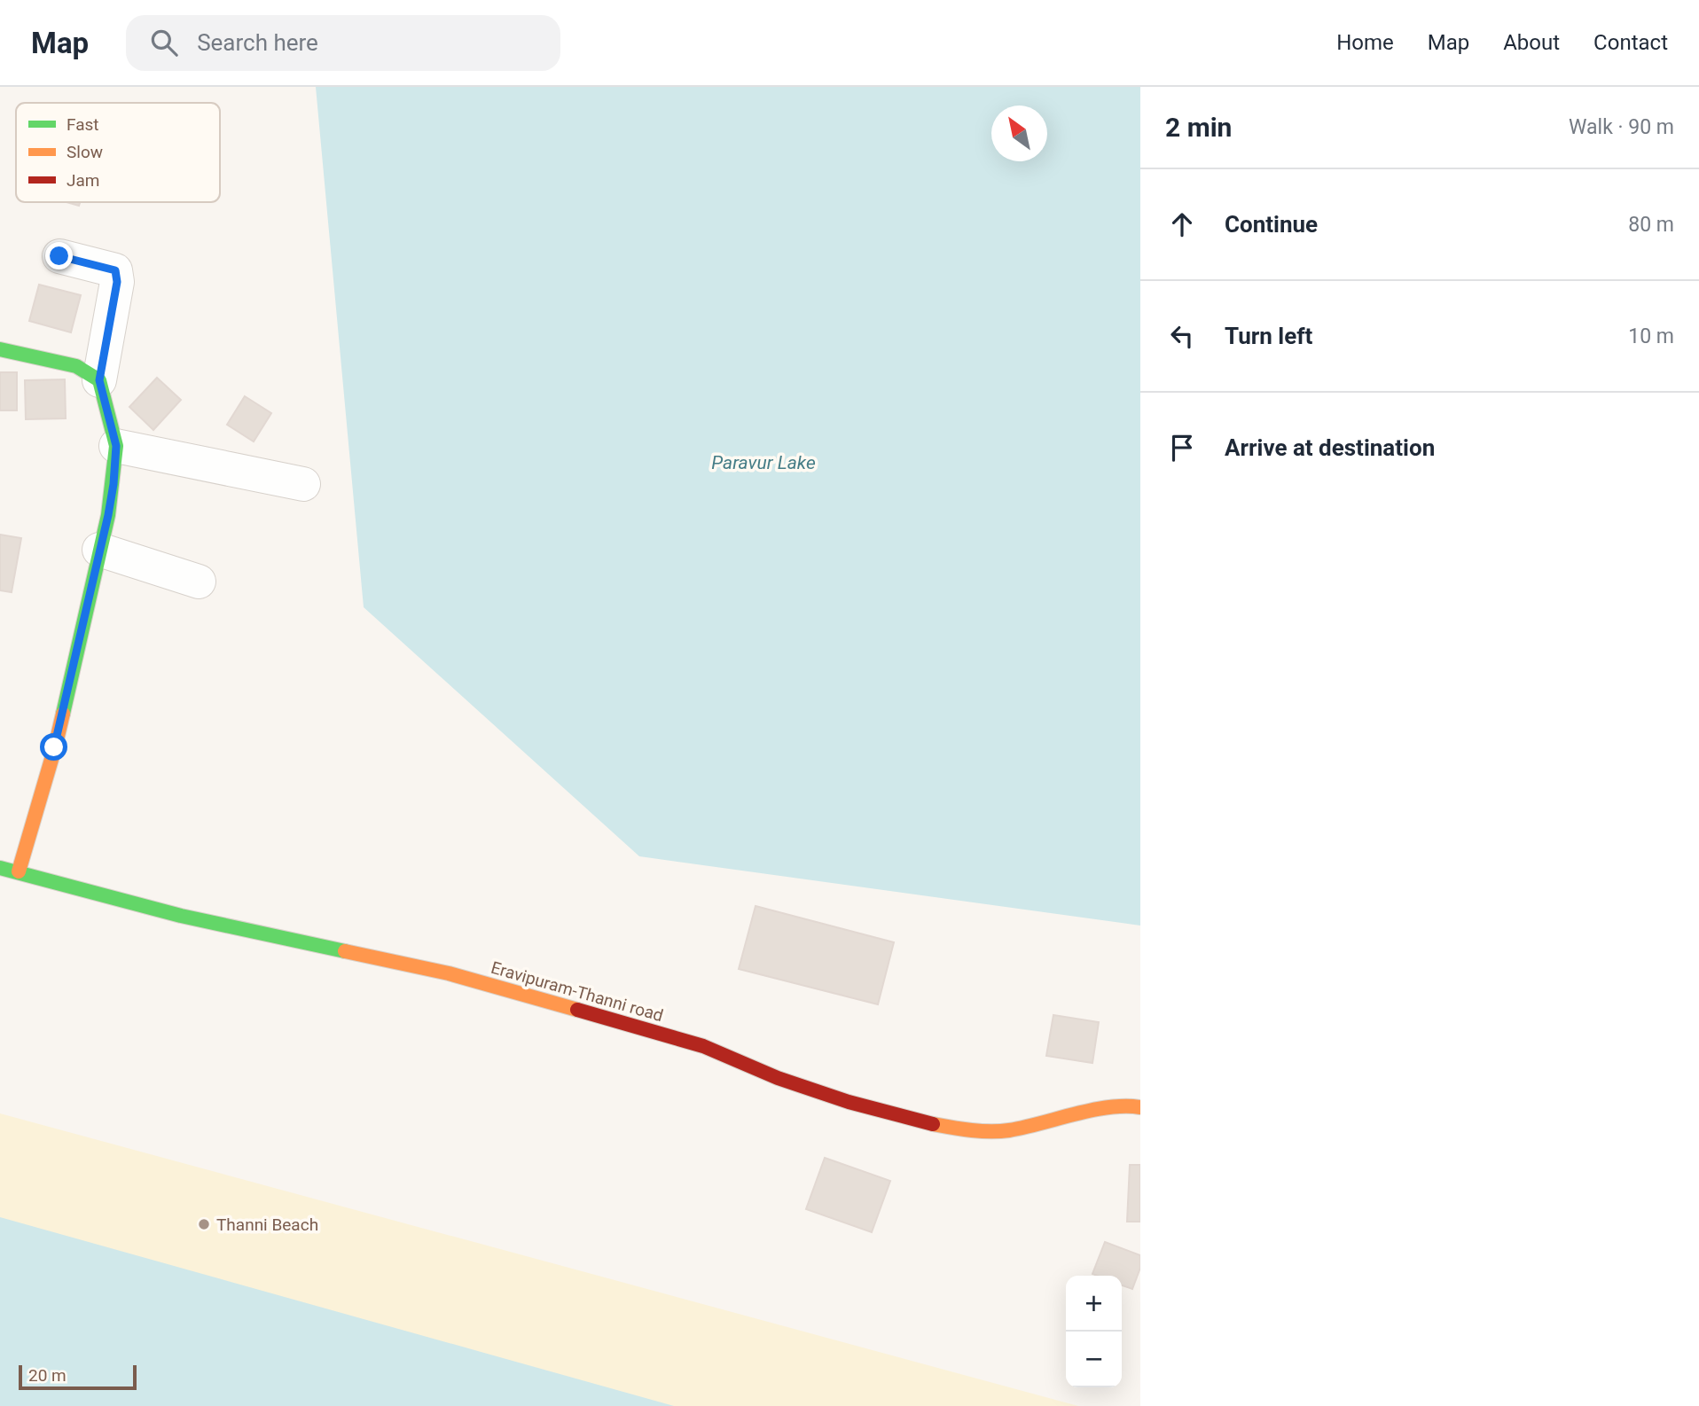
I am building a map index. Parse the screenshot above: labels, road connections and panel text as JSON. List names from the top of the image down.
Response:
{
  "streets": {
    "main road": ["Eravipuram-Thanni road"]
  },
  "water": ["Paravur Lake"],
  "places": ["Thanni Beach"],
  "legend": ["Fast", "Slow", "Jam"],
  "scale_bar": "20 m",
  "north": "top left",
  "page": {
    "header": "Map",
    "search": "Search here",
    "nav": [
      "Home",
      "Map",
      "About",
      "Contact"
    ],
    "heading": ["2 min", "Walk · 90 m"],
    "list": [
      ["Continue", "80 m"],
      ["Turn left", "10 m"],
      "Arrive at destination"
    ],
    "map_buttons": ["+", "−"],
    "scale": "20 m"
  }
}
